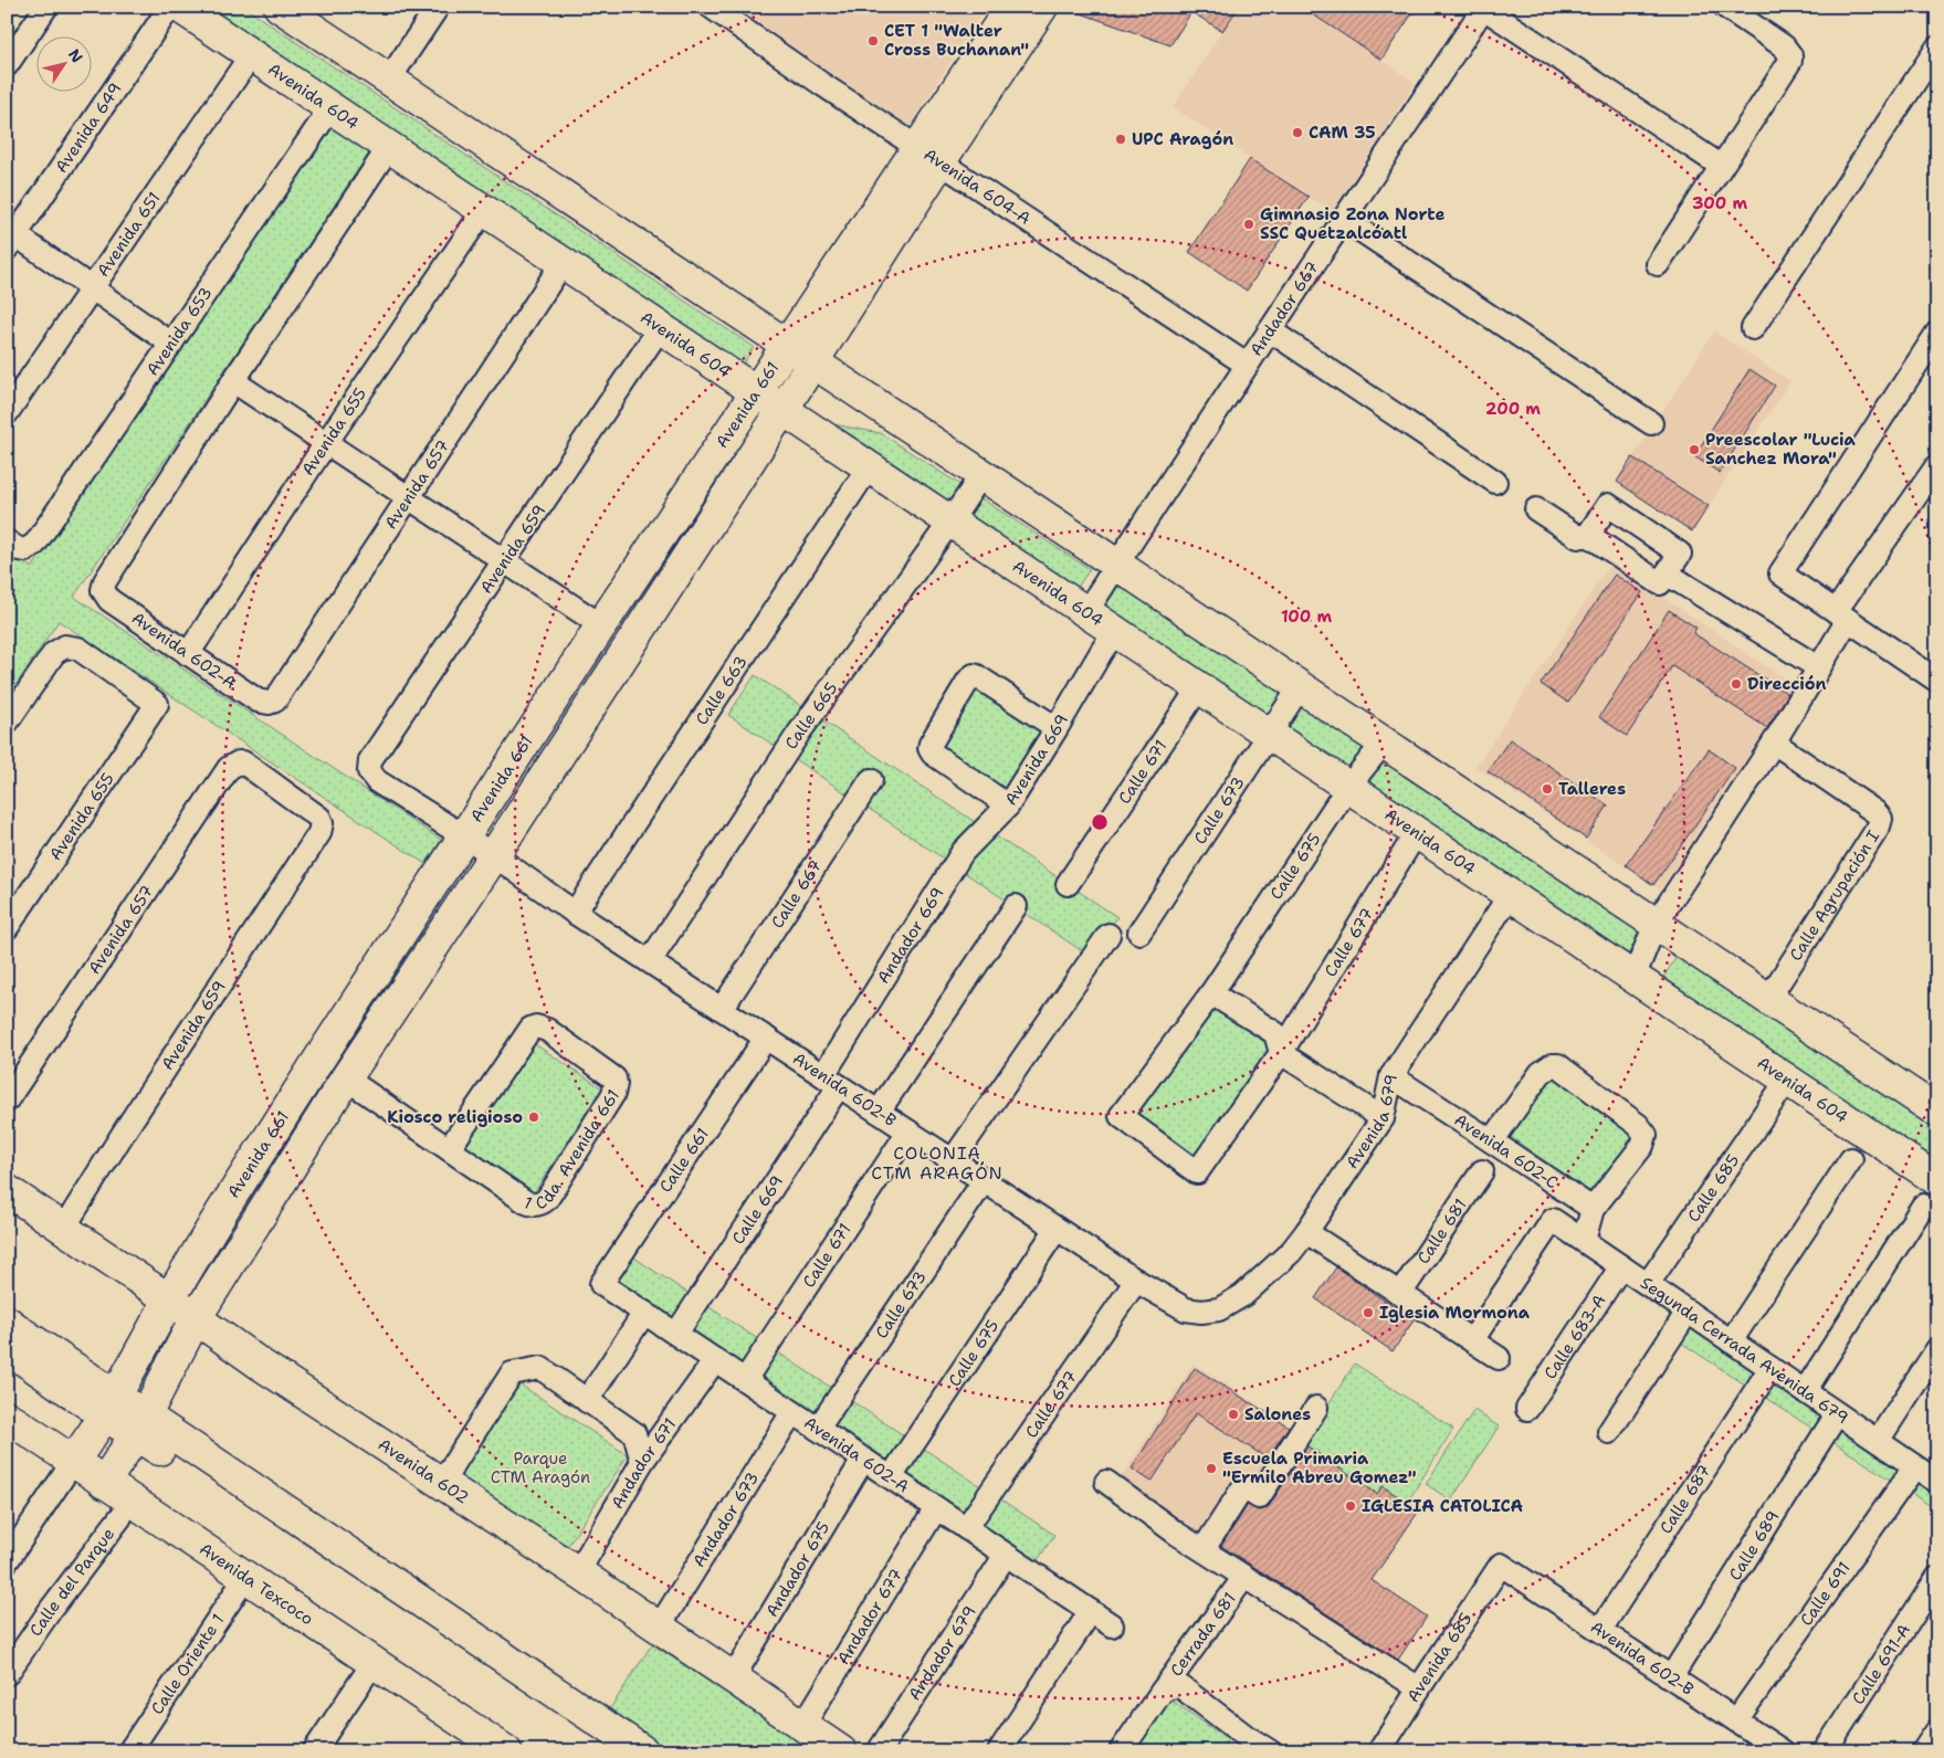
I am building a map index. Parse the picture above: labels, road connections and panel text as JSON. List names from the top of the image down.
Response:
{
  "streets": {
    "street": [
      "Avenida 604",
      "Avenida 649",
      "Avenida 604-A",
      "Avenida 651",
      "Andador 667",
      "Avenida 653",
      "Avenida 661",
      "Avenida 655",
      "Avenida 657",
      "Avenida 659",
      "Avenida 602-A",
      "Calle 663",
      "Calle 665",
      "Avenida 669",
      "Calle 671",
      "Calle 673",
      "Calle 675",
      "Calle 667",
      "Calle Agrupación I",
      "Andador 669",
      "Calle 677",
      "Avenida 602-B",
      "Avenida 679",
      "1 Cda. Avenida 661",
      "Avenida 602-C",
      "Calle 661",
      "Calle 685",
      "Calle 669",
      "Calle 681",
      "Calle 683-A",
      "Segunda Cerrada Avenida 679",
      "Andador 671",
      "Avenida 602",
      "Calle 687",
      "Andador 673",
      "Calle 689",
      "Andador 675",
      "Calle del Parque",
      "Avenida Texcoco",
      "Calle 691",
      "Andador 677",
      "Cerrada 681",
      "Andador 679",
      "Avenida 685",
      "Calle Oriente 1",
      "Calle 691-A"
    ]
  },
  "crossings": [
    ["Avenida 604", "Avenida 651"],
    ["Avenida 604", "Andador 667"],
    ["Avenida 604", "Avenida 653"],
    ["Avenida 604", "Avenida 661"],
    ["Avenida 604", "Avenida 655"],
    ["Avenida 604", "Avenida 657"],
    ["Avenida 604", "Avenida 659"],
    ["Avenida 604", "Calle 663"],
    ["Avenida 604", "Calle 665"],
    ["Avenida 604", "Avenida 669"],
    ["Avenida 604", "Calle 671"],
    ["Avenida 604", "Calle 673"],
    ["Avenida 604", "Calle 675"],
    ["Avenida 604", "Calle 677"],
    ["Avenida 604", "Avenida 679"],
    ["Avenida 604-A", "Andador 667"],
    ["Avenida 604-A", "Avenida 661"],
    ["Avenida 661", "Avenida 659"],
    ["Avenida 661", "Avenida 602-B"],
    ["Avenida 661", "Avenida 602"],
    ["Avenida 661", "Avenida Texcoco"],
    ["Avenida 655", "Avenida 602-A"],
    ["Avenida 657", "Avenida 659"],
    ["Avenida 657", "Avenida 602-A"],
    ["Avenida 659", "Avenida 602"],
    ["Avenida 602-A", "Calle 671"],
    ["Avenida 602-A", "Calle 673"],
    ["Avenida 602-A", "Calle 675"],
    ["Avenida 602-A", "Calle 677"],
    ["Avenida 602-A", "Calle 661"],
    ["Avenida 602-A", "Calle 669"],
    ["Avenida 602-A", "Andador 671"],
    ["Avenida 602-A", "Andador 673"],
    ["Avenida 602-A", "Andador 675"],
    ["Avenida 602-A", "Andador 677"],
    ["Avenida 602-A", "Andador 679"],
    ["Calle 663", "Avenida 602-B"],
    ["Calle 665", "Avenida 602-B"],
    ["Avenida 669", "Andador 669"],
    ["Calle 671", "Avenida 602-B"],
    ["Calle 673", "Avenida 602-B"],
    ["Calle 675", "Calle 677"],
    ["Calle 675", "Avenida 602-B"],
    ["Calle 667", "Avenida 602-B"],
    ["Andador 669", "Avenida 602-B"],
    ["Andador 669", "Calle 669"],
    ["Calle 677", "Avenida 602-B"],
    ["Avenida 602-B", "Avenida 679"],
    ["Avenida 602-B", "Calle 661"],
    ["Avenida 602-B", "Calle 669"],
    ["Avenida 602-B", "Calle 687"],
    ["Avenida 602-B", "Calle 689"],
    ["Avenida 602-B", "Calle 691"],
    ["Avenida 602-B", "Avenida 685"],
    ["Avenida 679", "Avenida 602-C"],
    ["Calle 685", "Segunda Cerrada Avenida 679"],
    ["Calle 683-A", "Segunda Cerrada Avenida 679"],
    ["Segunda Cerrada Avenida 679", "Calle 687"],
    ["Segunda Cerrada Avenida 679", "Calle 689"],
    ["Segunda Cerrada Avenida 679", "Calle 691"],
    ["Andador 671", "Avenida 602"],
    ["Avenida 602", "Andador 673"],
    ["Avenida 602", "Andador 675"],
    ["Avenida 602", "Andador 677"],
    ["Avenida Texcoco", "Calle Oriente 1"]
  ],
  "districts": ["COLONIA CTM ARAGÓN"],
  "parks": ["Parque CTM Aragón"],
  "places": [
    "CET 1 \"Walter Cross Buchanan\"",
    "CAM 35",
    "UPC Aragón",
    "Gimnasio Zona Norte SSC Quetzalcóatl",
    "Preescolar \"Lucia Sanchez Mora\"",
    "Dirección",
    "Talleres",
    "Kiosco religioso",
    "Iglesia Mormona",
    "Salones",
    "Escuela Primaria \"Ermilo Abreu Gomez\"",
    "IGLESIA CATOLICA"
  ],
  "north": "top right",
  "rings": ["300 m", "200 m", "100 m"]
}
